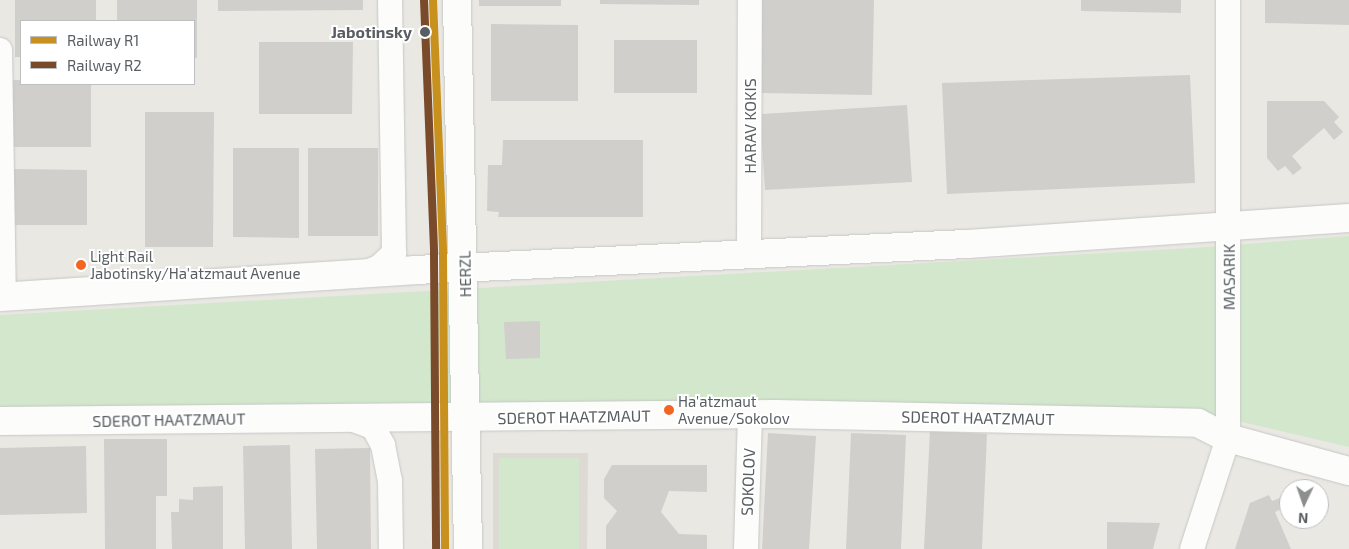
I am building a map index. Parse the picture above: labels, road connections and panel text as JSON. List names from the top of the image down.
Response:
{
  "streets": {
    "main road": ["HERZL", "SDEROT HAATZMAUT"],
    "street": ["HARAV KOKIS", "MASARIK", "SOKOLOV"]
  },
  "crossings": [
    ["HERZL", "SDEROT HAATZMAUT"],
    ["MASARIK", "SDEROT HAATZMAUT"],
    ["SDEROT HAATZMAUT", "SOKOLOV"]
  ],
  "places": ["Jabotinsky", "Light Rail Jabotinsky/Ha'atzmaut Avenue", "Ha'atzmaut Avenue/Sokolov"],
  "lines": ["rail line R1", "rail line R2"],
  "legend": ["Railway R1", "Railway R2"],
  "north": "bottom"
}
